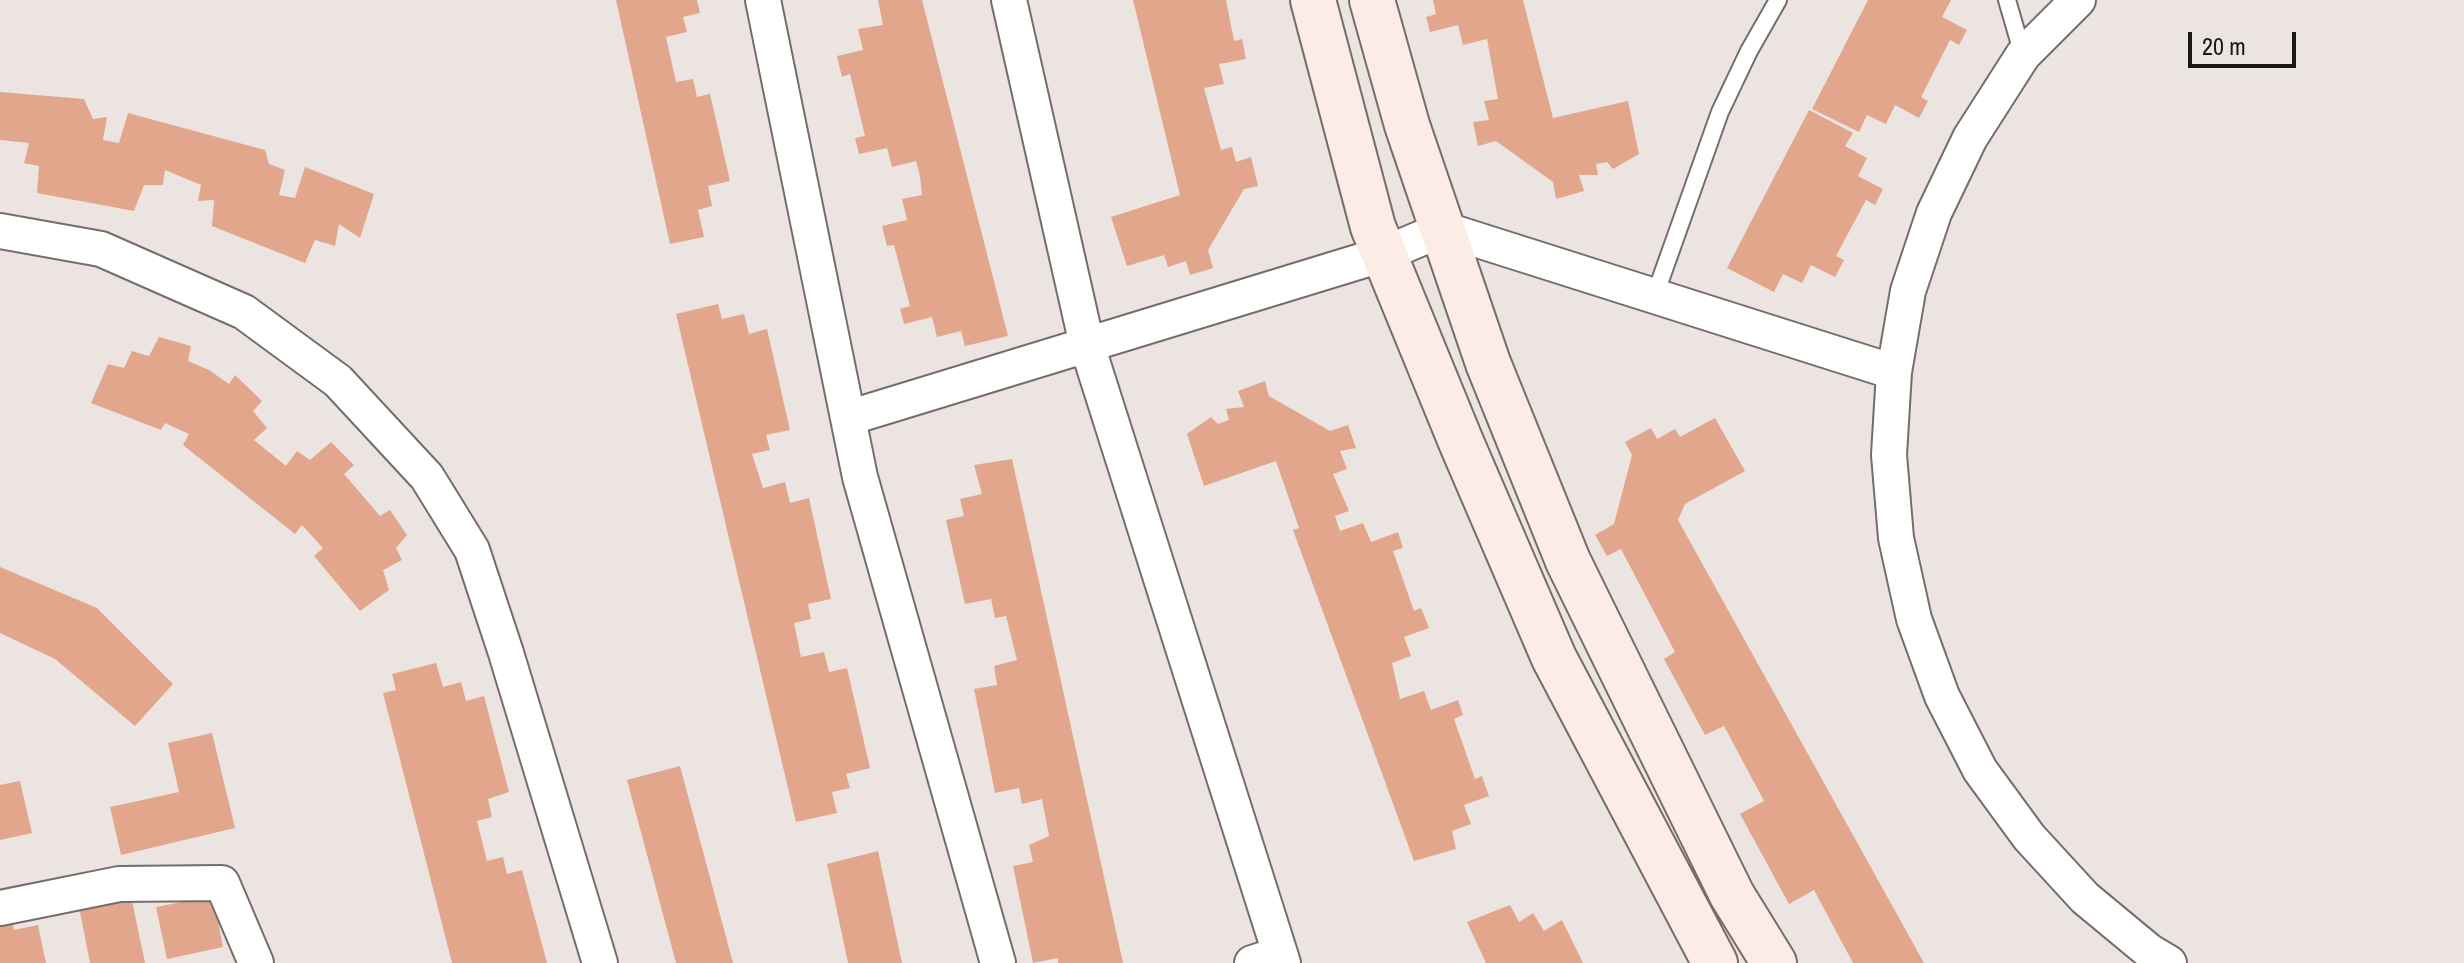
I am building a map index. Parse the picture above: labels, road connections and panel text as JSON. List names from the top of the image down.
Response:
{
  "scale_bar": "20 m"
}
